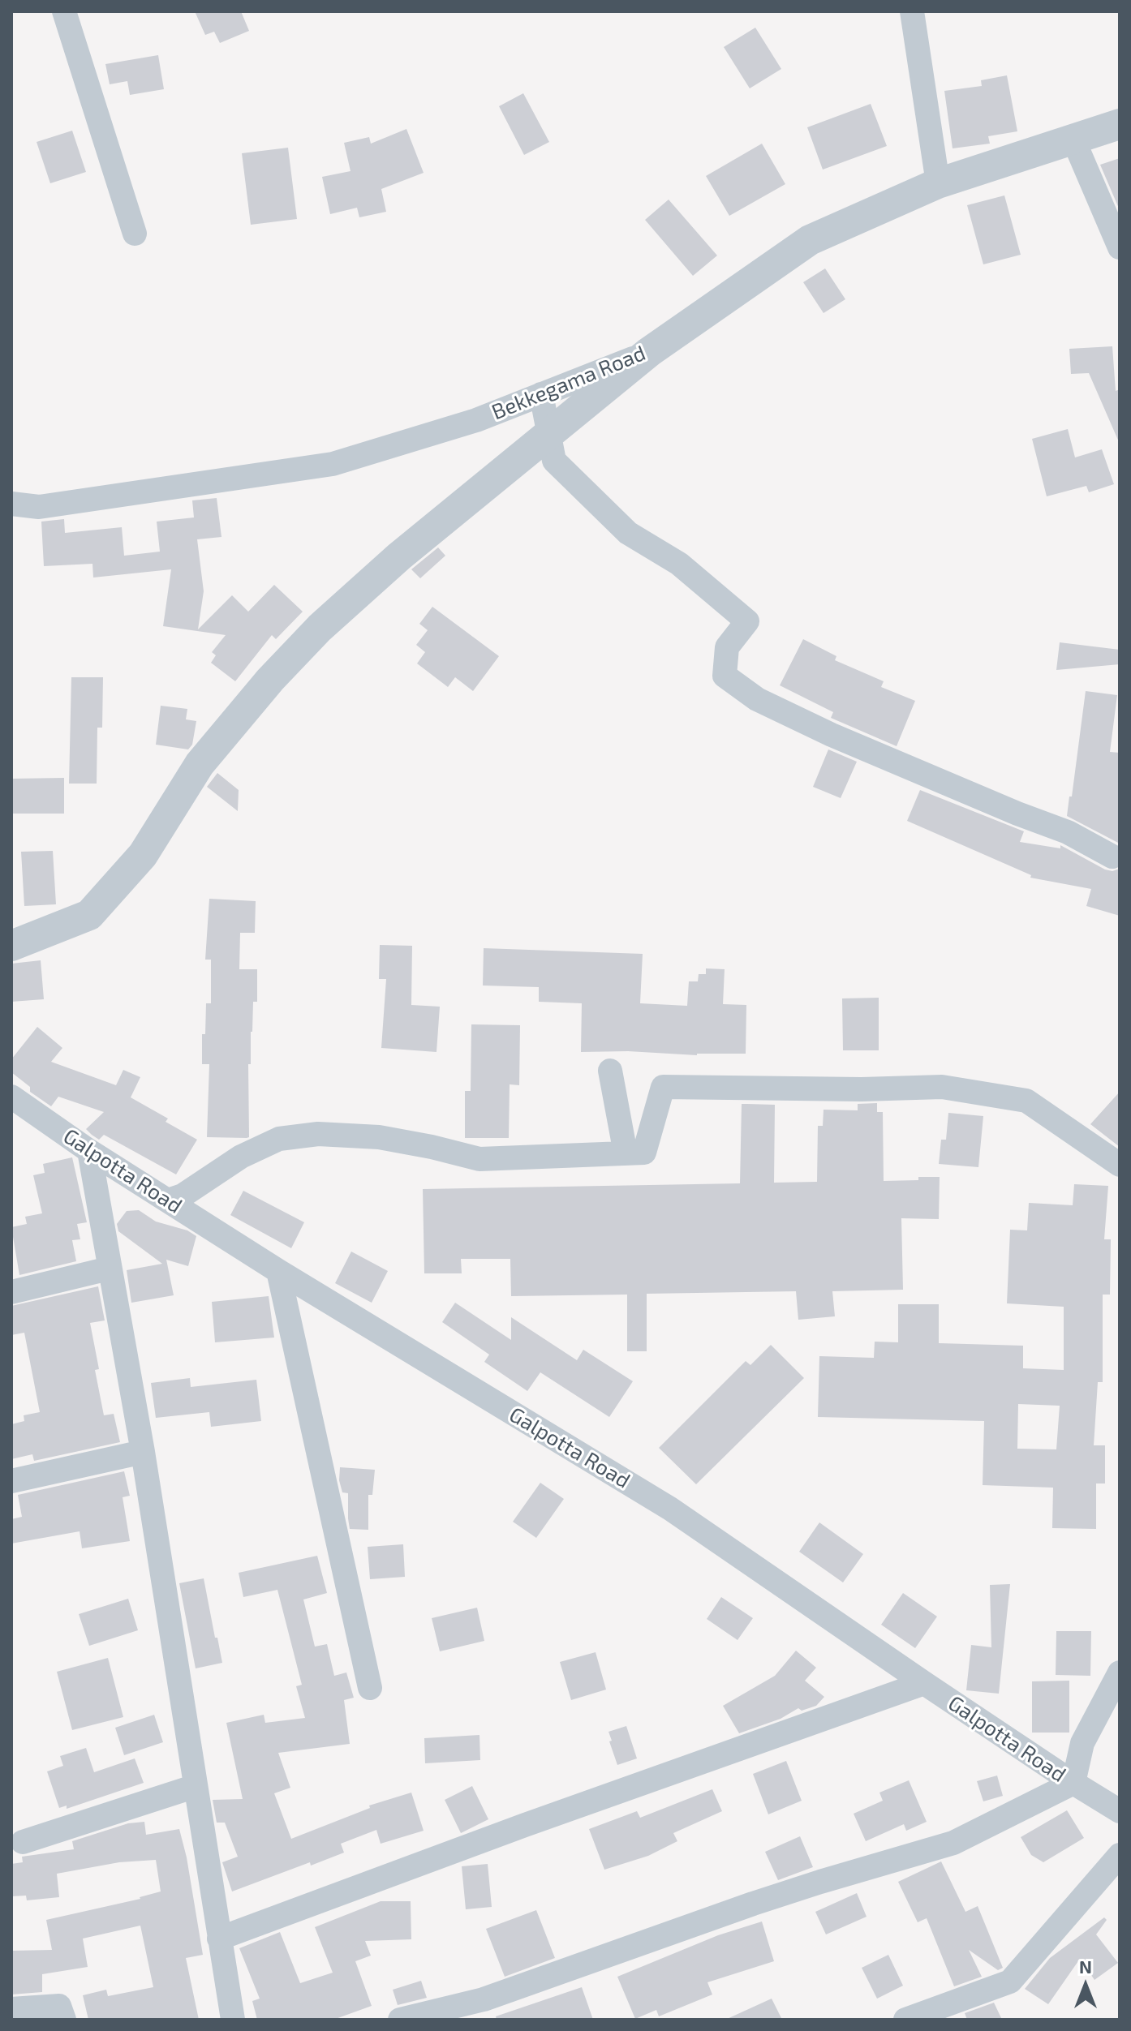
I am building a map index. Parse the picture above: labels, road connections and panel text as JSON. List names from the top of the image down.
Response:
{
  "streets": {
    "street": ["Bekkegama Road", "Galpotta Road"]
  },
  "north": "top"
}
